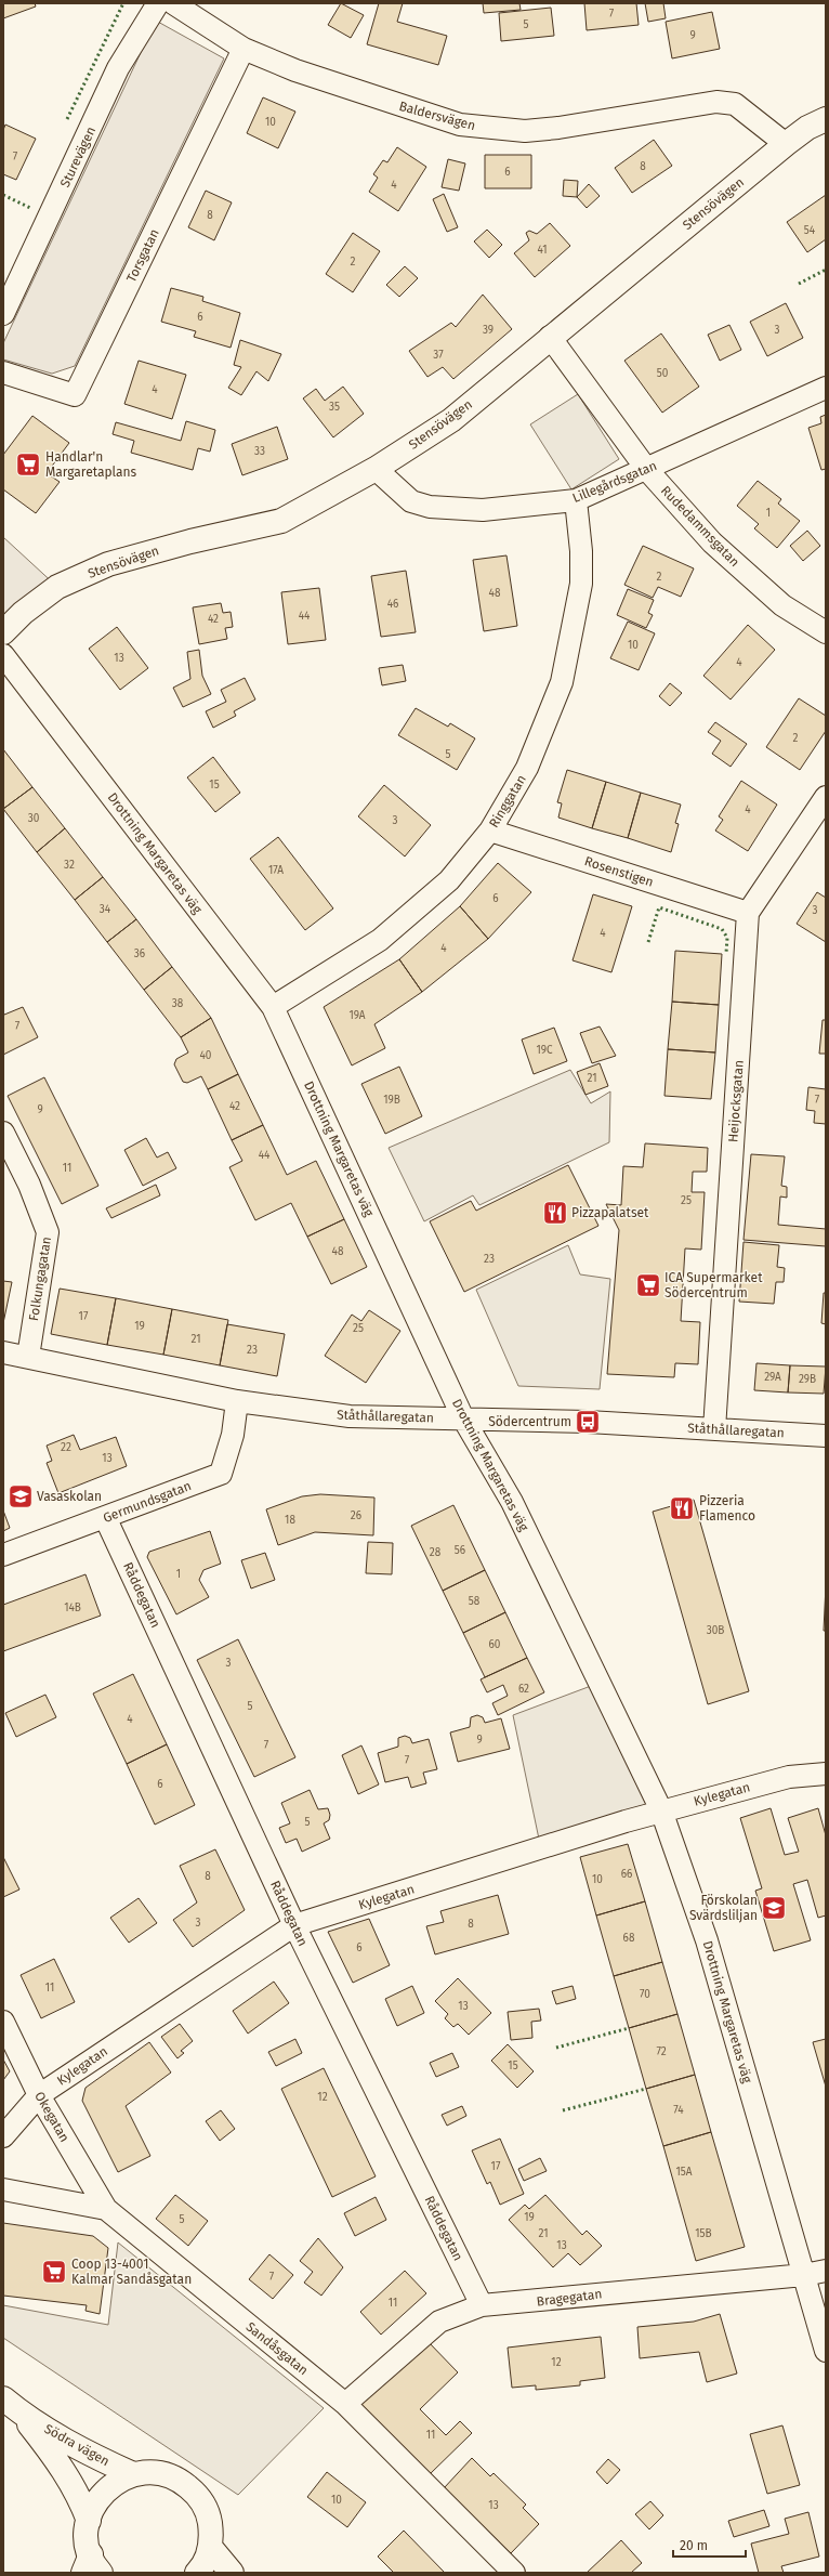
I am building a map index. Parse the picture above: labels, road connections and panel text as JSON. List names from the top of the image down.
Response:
{
  "streets": {
    "street": [
      "Baldersvägen",
      "Sturevägen",
      "Stensövägen",
      "Torsgatan",
      "Lillegårdsgatan",
      "Rudedammsgatan",
      "Ringgatan",
      "Drottning Margaretas väg",
      "Rosenstigen",
      "Heijocksgatan",
      "Folkungagatan",
      "Ståthållaregatan",
      "Germundsgatan",
      "Råddegatan",
      "Kylegatan",
      "Okegatan",
      "Bragegatan",
      "Sandåsgatan",
      "Södra vägen"
    ]
  },
  "crossings": [
    ["Baldersvägen", "Stensövägen"],
    ["Baldersvägen", "Torsgatan"],
    ["Stensövägen", "Lillegårdsgatan"],
    ["Stensövägen", "Rudedammsgatan"],
    ["Lillegårdsgatan", "Rudedammsgatan"],
    ["Lillegårdsgatan", "Ringgatan"],
    ["Ringgatan", "Drottning Margaretas väg"],
    ["Ringgatan", "Rosenstigen"],
    ["Drottning Margaretas väg", "Ståthållaregatan"],
    ["Drottning Margaretas väg", "Kylegatan"],
    ["Drottning Margaretas väg", "Bragegatan"],
    ["Rosenstigen", "Heijocksgatan"],
    ["Heijocksgatan", "Ståthållaregatan"],
    ["Folkungagatan", "Ståthållaregatan"],
    ["Ståthållaregatan", "Germundsgatan"],
    ["Germundsgatan", "Råddegatan"],
    ["Råddegatan", "Kylegatan"],
    ["Råddegatan", "Bragegatan"],
    ["Kylegatan", "Okegatan"],
    ["Okegatan", "Sandåsgatan"],
    ["Bragegatan", "Sandåsgatan"]
  ],
  "places": {
    "supermarket": ["Handlar'n Margaretaplans", "ICA Supermarket Södercentrum", "Coop 13-4001 Kalmar Sandåsgatan"],
    "restaurant": ["Pizzapalatset", "Pizzeria Flamenco"],
    "bus stop": ["Södercentrum"],
    "school or university": ["Vasaskolan", "Förskolan Svärdsliljan"]
  },
  "house_numbers": [
    "7",
    "5",
    "9",
    "10",
    "7",
    "8",
    "6",
    "4",
    "8",
    "54",
    "41",
    "2",
    "6",
    "39",
    "3",
    "37",
    "50",
    "4",
    "35",
    "33",
    "1",
    "2",
    "48",
    "46",
    "44",
    "42",
    "10",
    "13",
    "4",
    "2",
    "5",
    "15",
    "4",
    "30",
    "3",
    "32",
    "17A",
    "6",
    "34",
    "3",
    "4",
    "4",
    "36",
    "38",
    "19A",
    "7",
    "19C",
    "40",
    "21",
    "19B",
    "7",
    "42",
    "9",
    "44",
    "11",
    "25",
    "48",
    "23",
    "17",
    "19",
    "25",
    "21",
    "23",
    "29A",
    "29B",
    "22",
    "13",
    "26",
    "18",
    "56",
    "28",
    "1",
    "58",
    "14B",
    "30B",
    "60",
    "3",
    "62",
    "5",
    "4",
    "9",
    "7",
    "7",
    "6",
    "5",
    "66",
    "8",
    "10",
    "3",
    "8",
    "68",
    "6",
    "11",
    "70",
    "13",
    "72",
    "15",
    "12",
    "74",
    "17",
    "15A",
    "19",
    "5",
    "21",
    "15B",
    "13",
    "7",
    "11",
    "12",
    "11",
    "10",
    "13"
  ],
  "scale_bar": "20 m"
}
